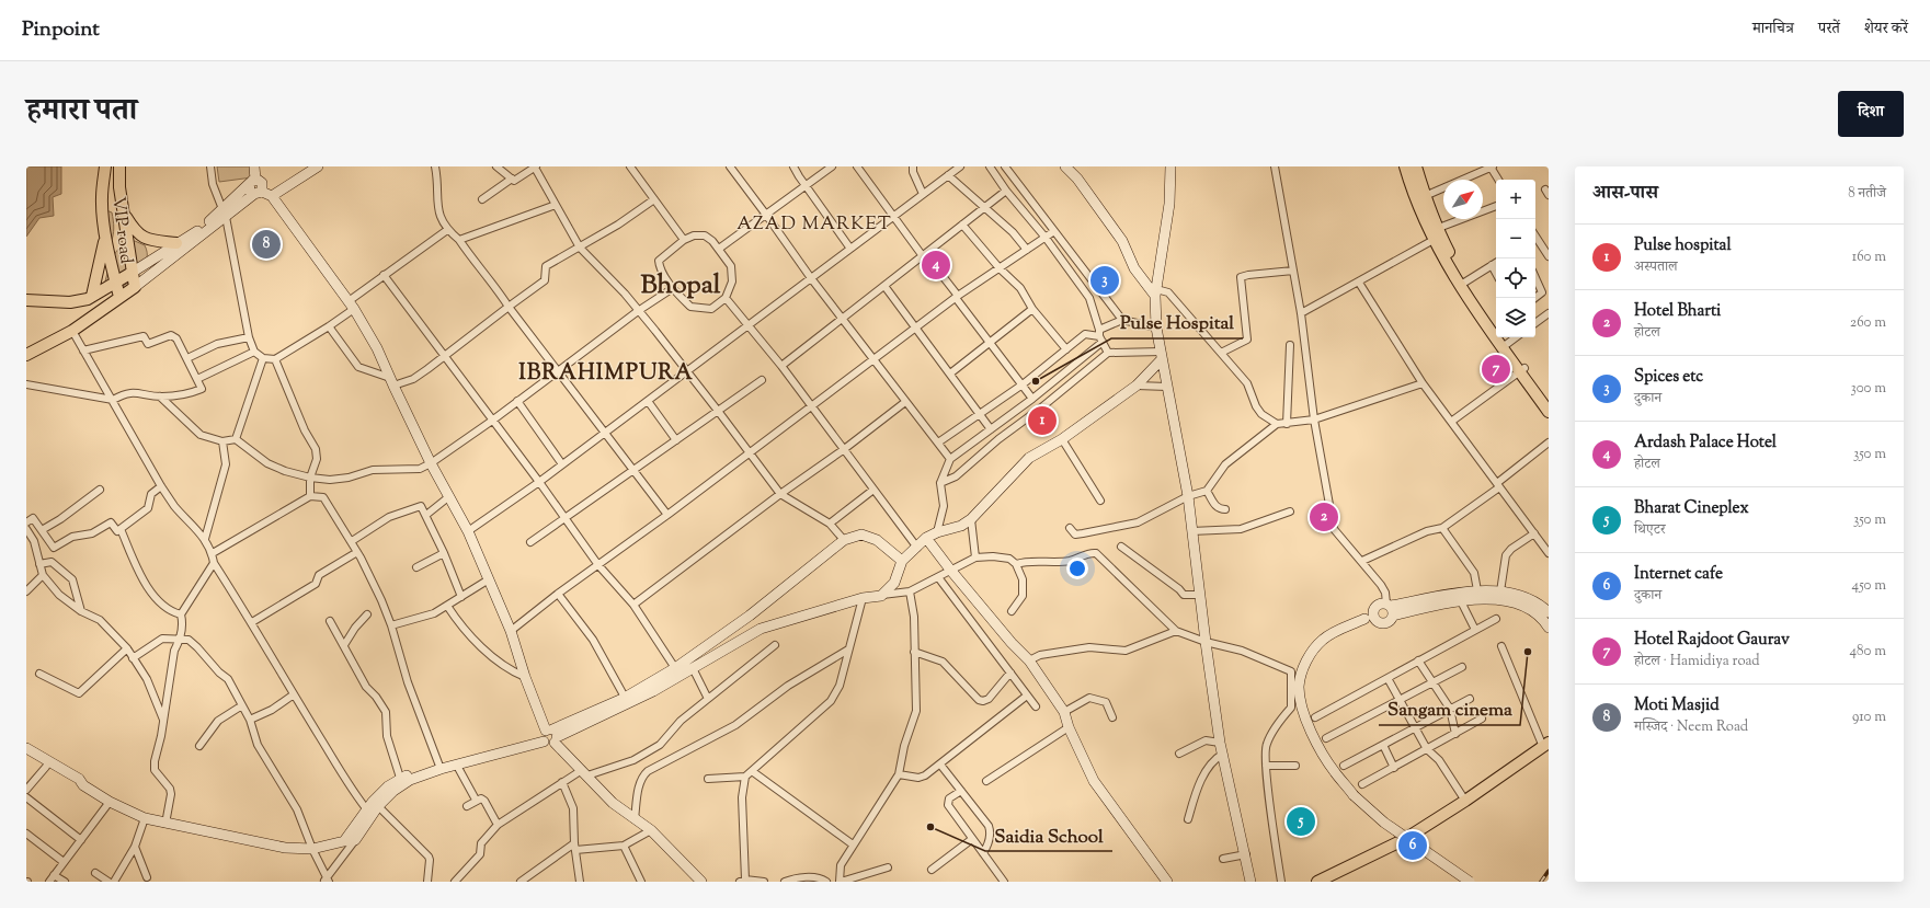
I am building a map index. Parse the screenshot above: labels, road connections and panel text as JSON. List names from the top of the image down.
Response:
{
  "streets": {
    "main road": ["VIP road"]
  },
  "districts": ["AZAD MARKET", "Bhopal", "IBRAHIMPURA"],
  "places": ["Pulse Hospital", "Sangam cinema", "Saidia School"],
  "north": "top right",
  "page": {
    "header": "Pinpoint",
    "nav": ["मानचित्र", "परतें", "शेयर करें"],
    "title": "हमारा पता",
    "buttons": "दिशा",
    "heading": ["आस-पास", "8 नतीजे"],
    "map_buttons": ["+", "−"],
    "list": [
      {
        "mark": "1",
        "name": "Pulse hospital",
        "note": "अस्पताल",
        "value": "160 m"
      },
      {
        "mark": "2",
        "name": "Hotel Bharti",
        "note": "होटल",
        "value": "260 m"
      },
      {
        "mark": "3",
        "name": "Spices etc",
        "note": "दुकान",
        "value": "300 m"
      },
      {
        "mark": "4",
        "name": "Ardash Palace Hotel",
        "note": "होटल",
        "value": "350 m"
      },
      {
        "mark": "5",
        "name": "Bharat Cineplex",
        "note": "थिएटर",
        "value": "350 m"
      },
      {
        "mark": "6",
        "name": "Internet cafe",
        "note": "दुकान",
        "value": "450 m"
      },
      {
        "mark": "7",
        "name": "Hotel Rajdoot Gaurav",
        "note": "होटल · Hamidiya road",
        "value": "480 m"
      },
      {
        "mark": "8",
        "name": "Moti Masjid",
        "note": "मस्जिद · Neem Road",
        "value": "910 m"
      }
    ],
    "pins": [
      "8",
      "4",
      "3",
      "7",
      "1",
      "2",
      "5",
      "6"
    ]
  }
}
